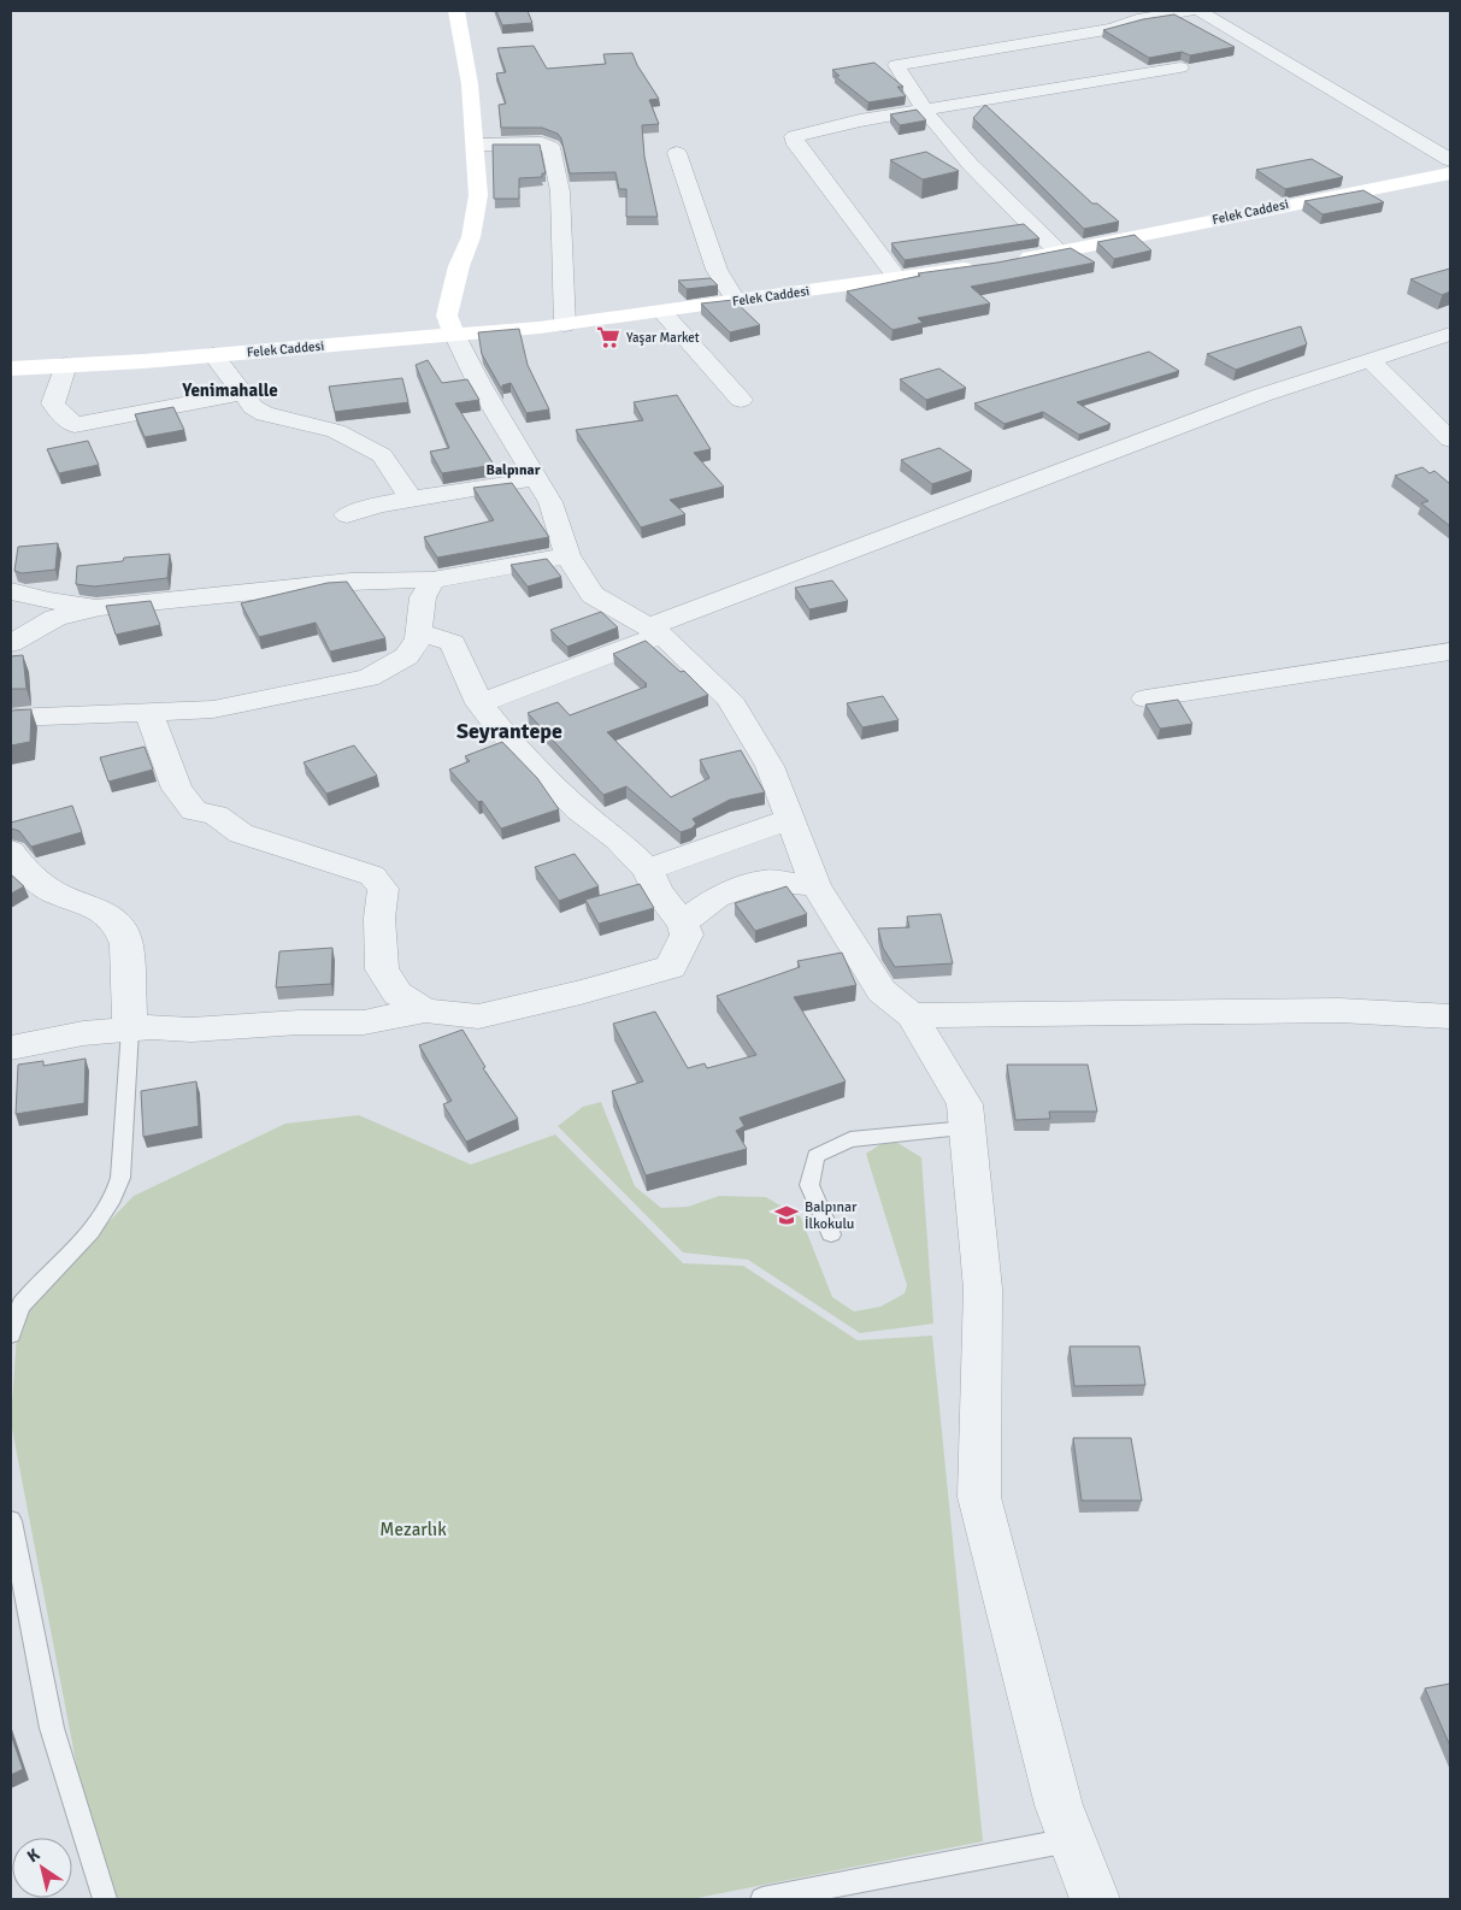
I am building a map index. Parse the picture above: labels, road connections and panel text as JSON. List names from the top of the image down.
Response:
{
  "streets": {
    "street": ["Felek Caddesi"]
  },
  "districts": ["Yenimahalle", "Balpınar", "Seyrantepe"],
  "parks": ["Mezarlık"],
  "places": {
    "supermarket": ["Yaşar Market"],
    "school or university": ["Balpınar İlkokulu"]
  },
  "north": "top left"
}
